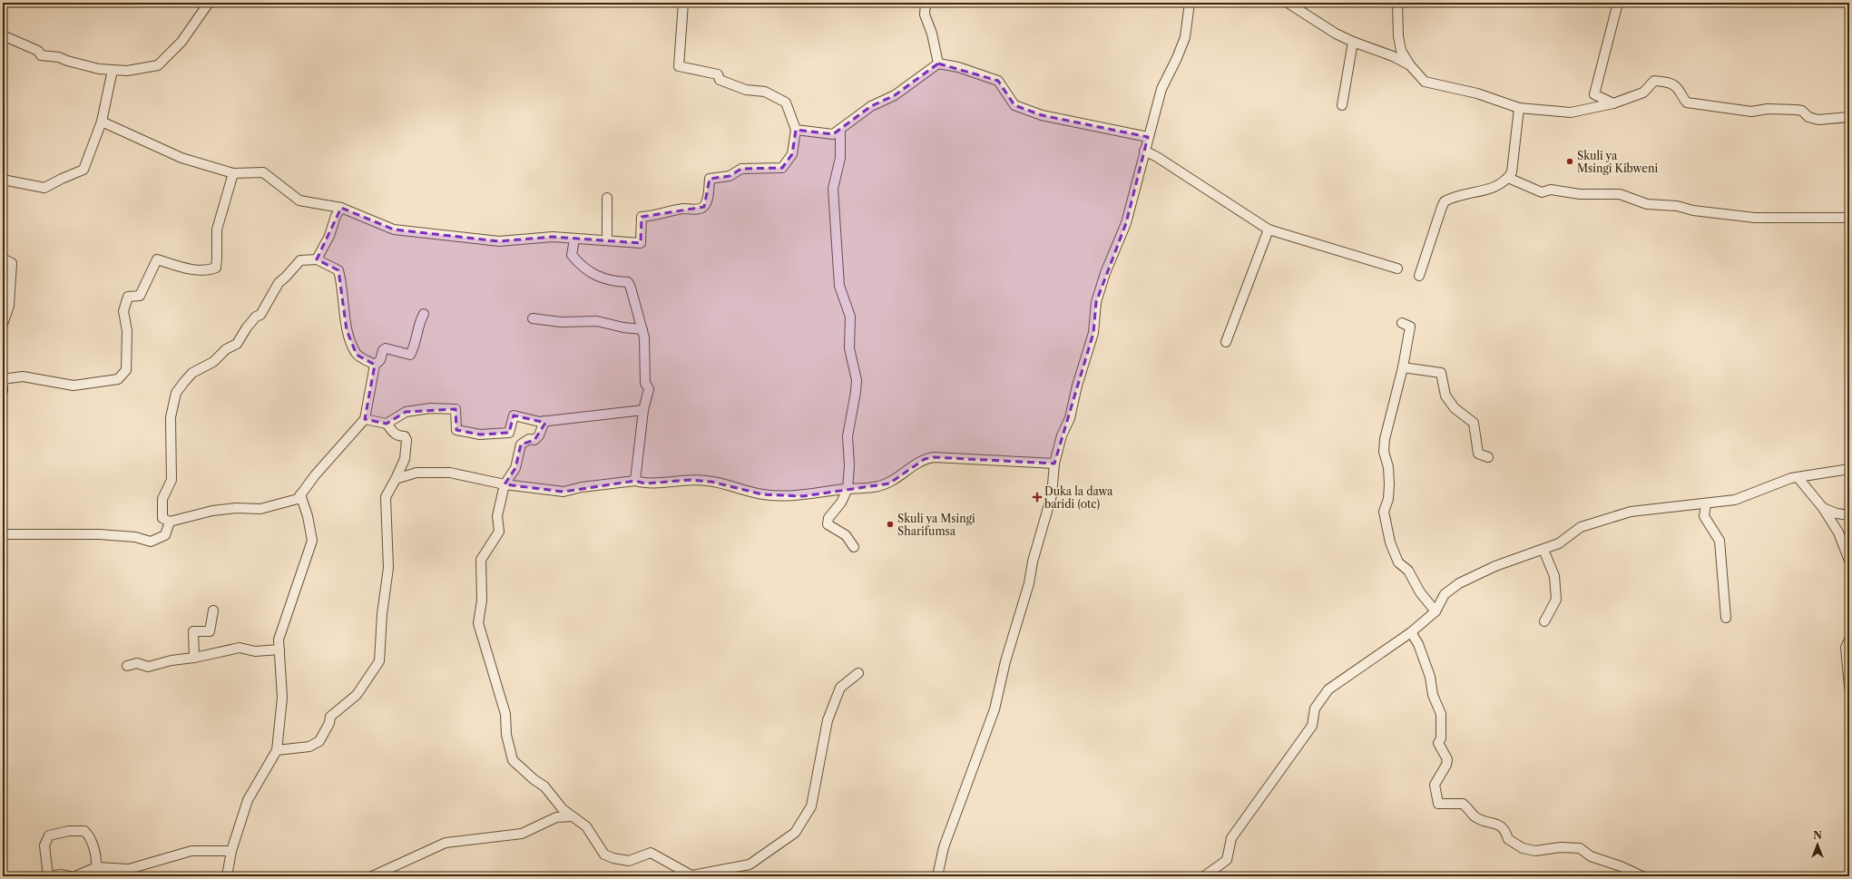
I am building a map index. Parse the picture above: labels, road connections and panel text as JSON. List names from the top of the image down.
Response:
{
  "places": {
    "other": ["Skuli ya Msingi Kibweni", "Skuli ya Msingi Sharifumsa"],
    "health": ["Duka la dawa baridi (otc)"]
  },
  "north": "top"
}
